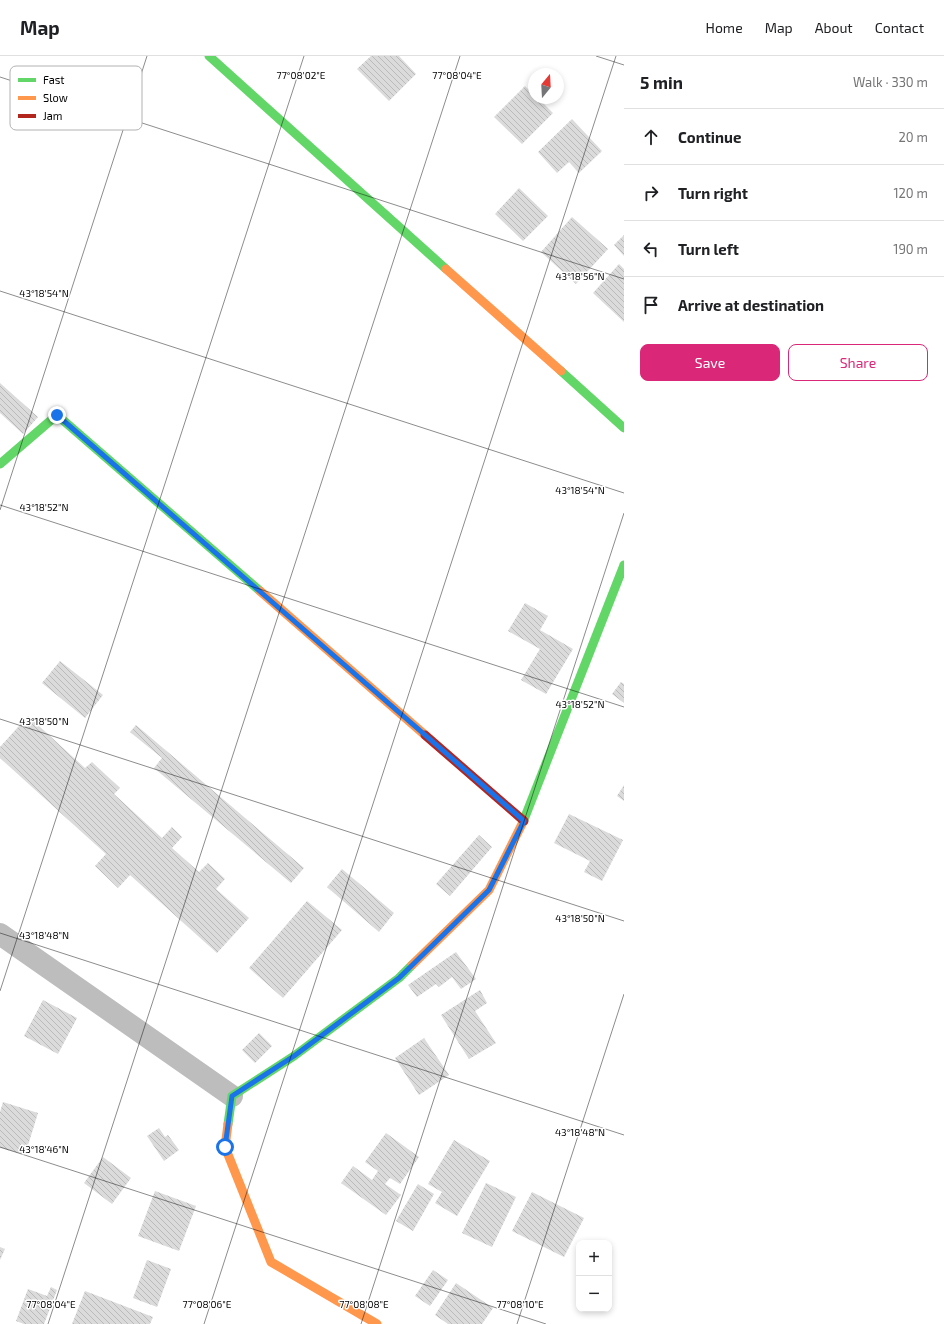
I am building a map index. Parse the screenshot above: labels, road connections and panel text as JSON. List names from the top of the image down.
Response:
{
  "legend": ["Fast", "Slow", "Jam"],
  "north": "top",
  "page": {
    "header": "Map",
    "nav": [
      "Home",
      "Map",
      "About",
      "Contact"
    ],
    "heading": ["5 min", "Walk · 330 m"],
    "list": [
      ["Continue", "20 m"],
      ["Turn right", "120 m"],
      ["Turn left", "190 m"],
      "Arrive at destination"
    ],
    "buttons": ["Save", "Share"],
    "map_buttons": ["+", "−"]
  },
  "coordinates": [
    "77°08'02\"E",
    "77°08'04\"E",
    "43°18'56\"N",
    "43°18'54\"N",
    "43°18'52\"N",
    "43°18'50\"N",
    "43°18'48\"N",
    "43°18'46\"N",
    "77°08'06\"E",
    "77°08'08\"E",
    "77°08'10\"E"
  ]
}
